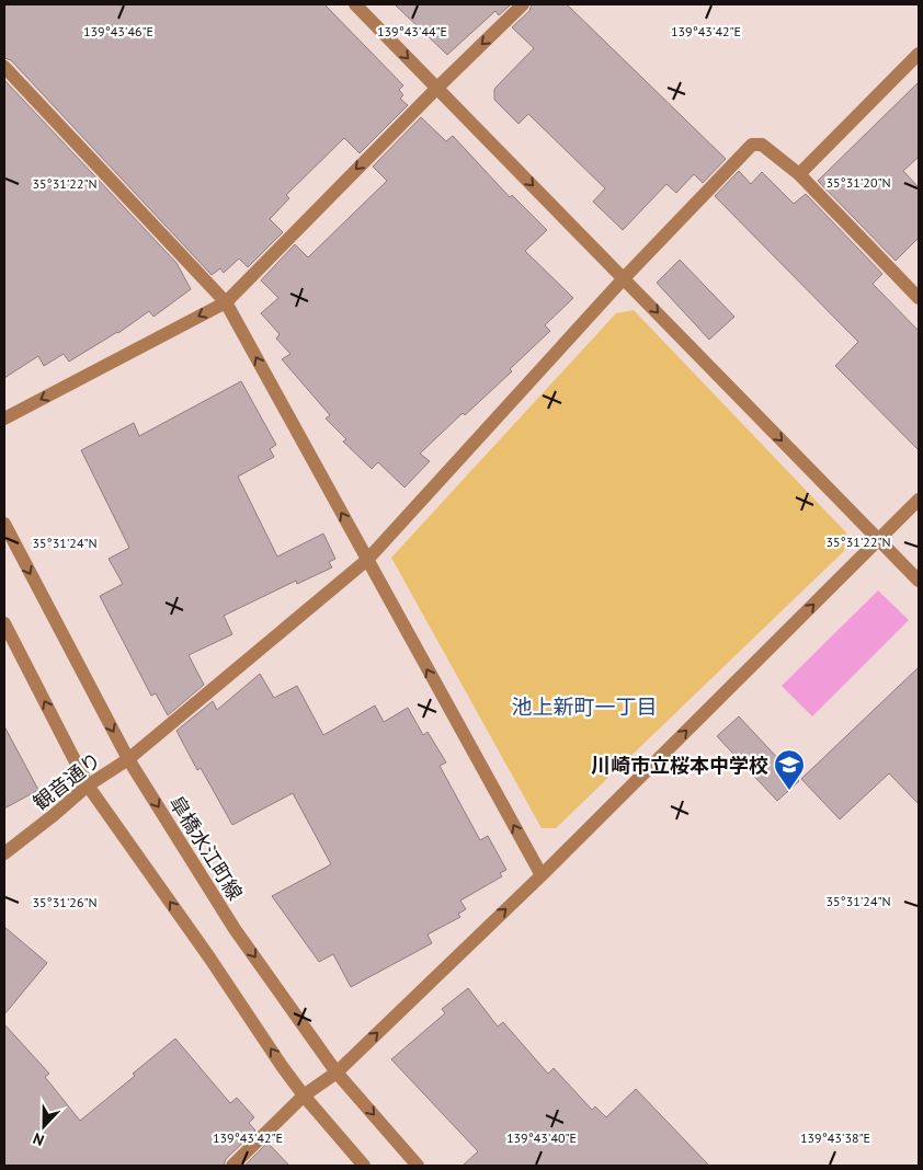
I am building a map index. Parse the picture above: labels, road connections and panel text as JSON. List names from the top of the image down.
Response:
{
  "streets": {
    "street": ["観音通り", "皐橋水江町線"]
  },
  "crossings": [
    ["観音通り", "皐橋水江町線"]
  ],
  "districts": ["池上新町一丁目"],
  "places": {
    "school or university": ["川崎市立桜本中学校"]
  },
  "north": "bottom",
  "coordinates": [
    "139°43'46\"E",
    "139°43'44\"E",
    "139°43'42\"E",
    "35°31'20\"N",
    "35°31'22\"N",
    "35°31'24\"N",
    "35°31'26\"N",
    "139°43'40\"E",
    "139°43'38\"E"
  ]
}
